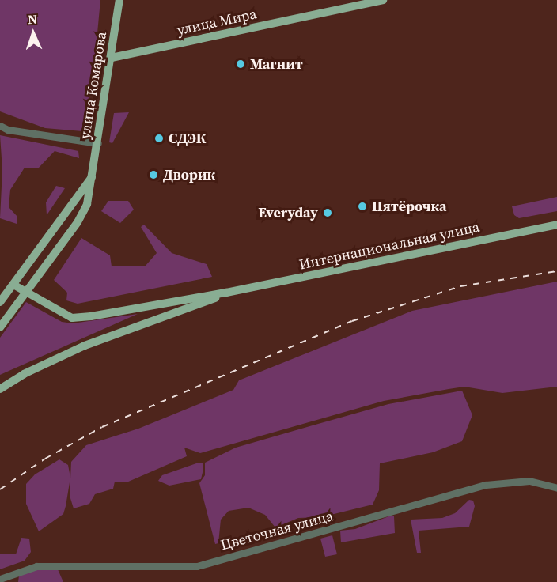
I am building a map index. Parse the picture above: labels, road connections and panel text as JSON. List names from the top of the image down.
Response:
{
  "streets": {
    "main road": ["улица Мира", "улица Комарова", "Интернациональная улица"],
    "street": ["Цветочная улица"]
  },
  "crossings": [
    ["улица Мира", "улица Комарова"],
    ["улица Комарова", "Интернациональная улица"]
  ],
  "places": [
    "Магнит",
    "СДЭК",
    "Дворик",
    "Пятёрочка",
    "Everyday"
  ],
  "north": "top"
}
